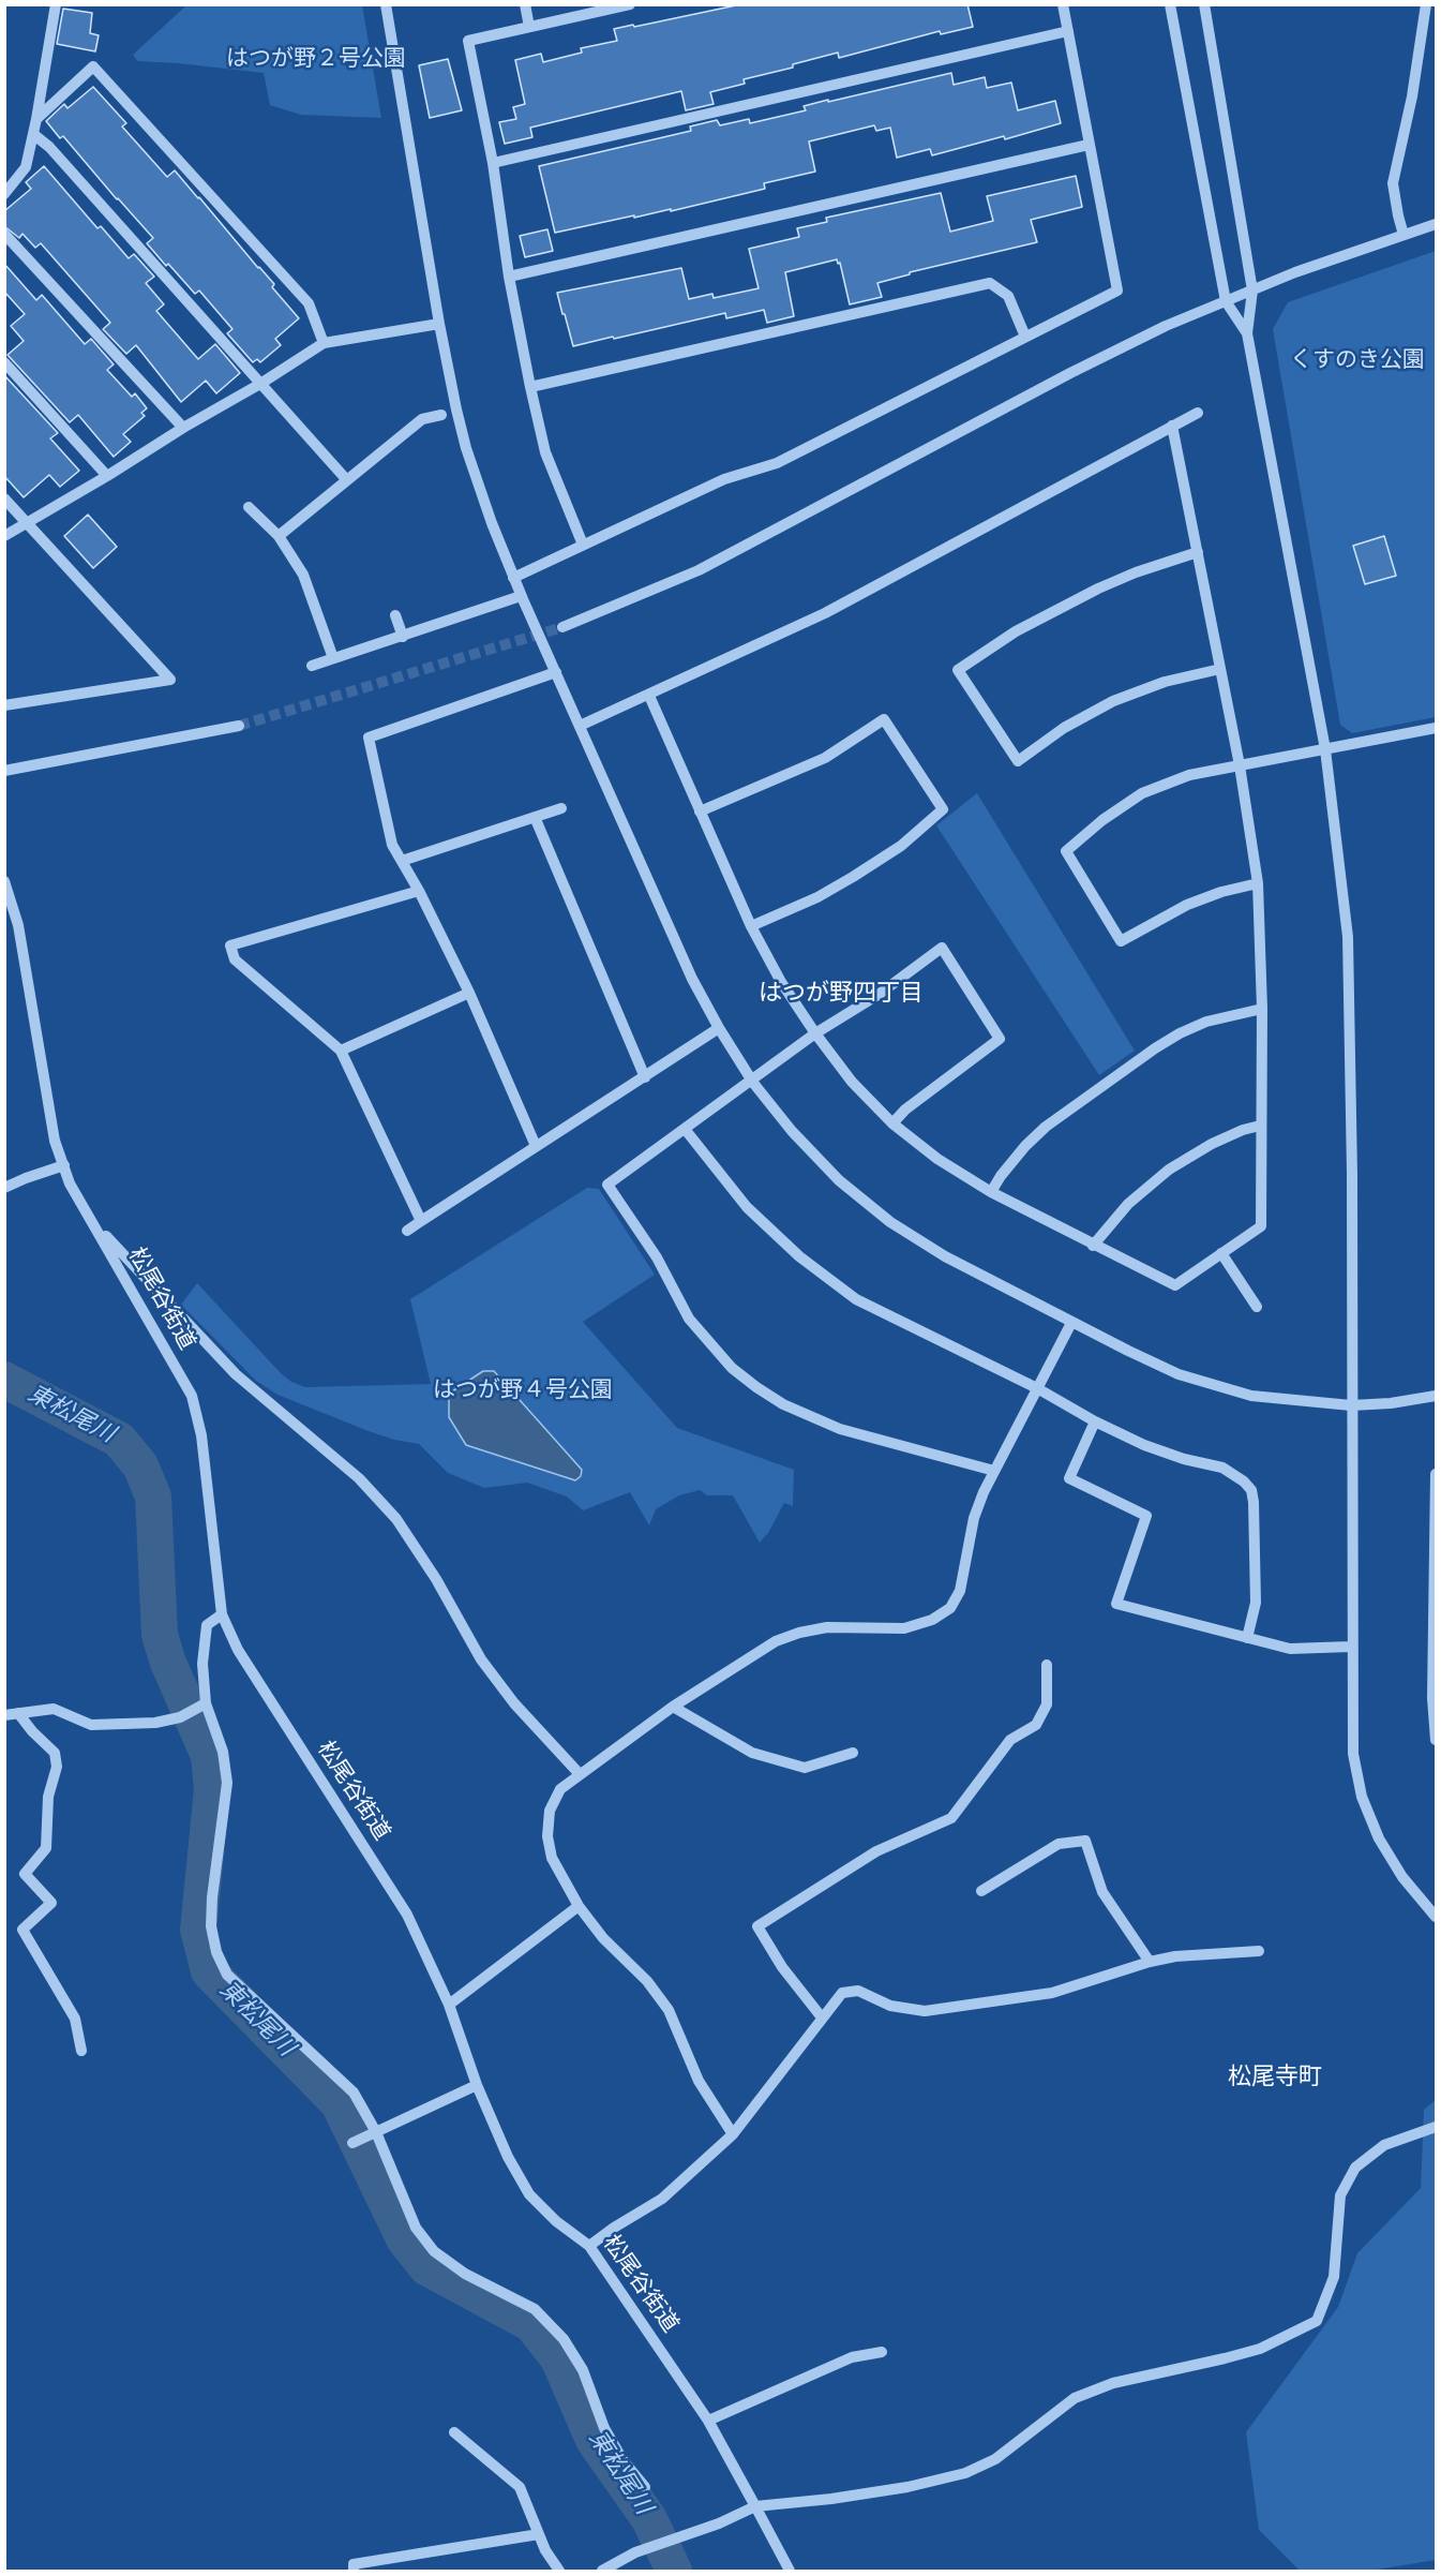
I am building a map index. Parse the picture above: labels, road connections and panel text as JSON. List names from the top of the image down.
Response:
{
  "streets": {
    "street": ["松尾谷街道"]
  },
  "districts": ["はつが野四丁目", "松尾寺町"],
  "water": ["東松尾川"],
  "parks": ["はつが野２号公園", "くすのき公園", "はつが野４号公園"]
}
